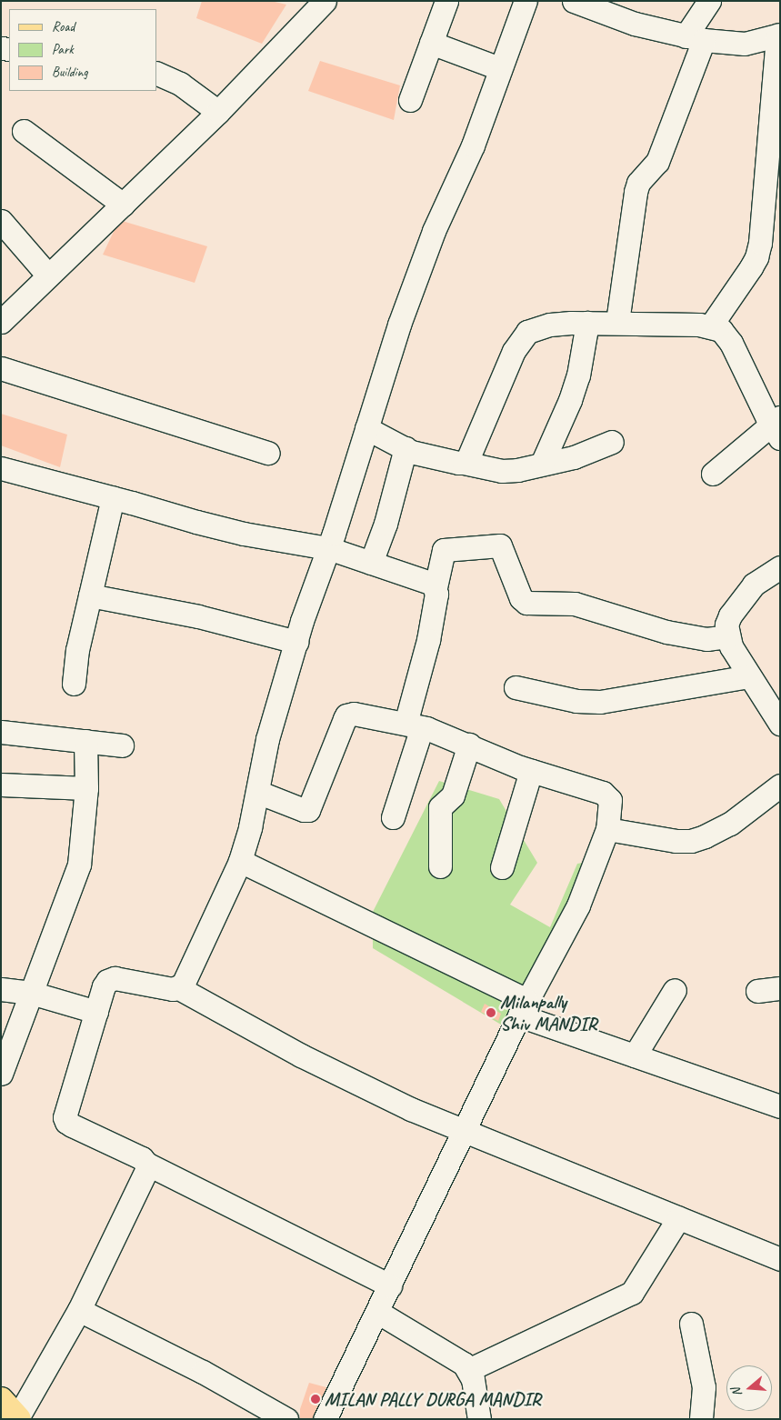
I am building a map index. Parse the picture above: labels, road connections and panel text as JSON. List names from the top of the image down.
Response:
{
  "places": ["Milanpally Shiv MANDIR", "MILAN PALLY DURGA MANDIR"],
  "legend": ["Road", "Park", "Building"],
  "north": "left"
}
